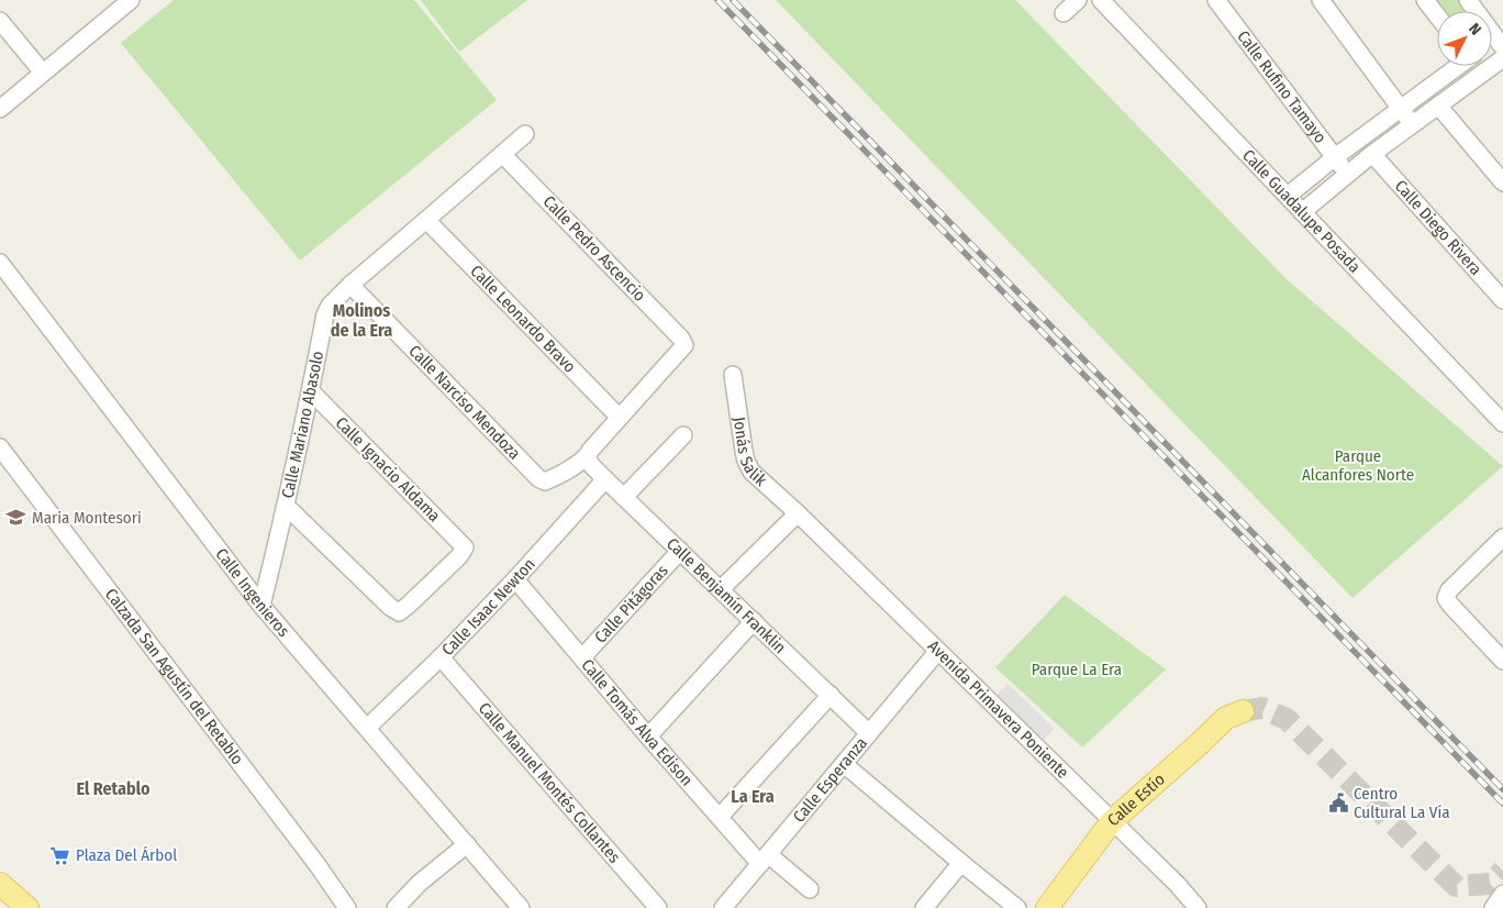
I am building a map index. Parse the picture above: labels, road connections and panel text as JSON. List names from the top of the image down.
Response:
{
  "streets": {
    "main road": ["Calle Estío"],
    "street": [
      "Calle Rufino Tamayo",
      "Calle Guadalupe Posada",
      "Calle Diego Rivera",
      "Calle Pedro Ascencio",
      "Calle Leonardo Bravo",
      "Calle Narciso Mendoza",
      "Calle Mariano Abasolo",
      "Jonás Salik",
      "Calle Ignacio Aldama",
      "Calle Ingenieros",
      "Calle Benjamín Franklin",
      "Calle Pitágoras",
      "Calle Isaac Newton",
      "Calzada San Agustín del Retablo",
      "Avenida Primavera Poniente",
      "Calle Tomás Alva Edison",
      "Calle Esperanza",
      "Calle Manuel Montés Collantes"
    ]
  },
  "crossings": [
    ["Calle Pedro Ascencio", "Calle Narciso Mendoza"],
    ["Calle Pedro Ascencio", "Calle Mariano Abasolo"],
    ["Calle Leonardo Bravo", "Calle Narciso Mendoza"],
    ["Calle Leonardo Bravo", "Calle Mariano Abasolo"],
    ["Calle Narciso Mendoza", "Calle Mariano Abasolo"],
    ["Calle Narciso Mendoza", "Calle Benjamín Franklin"],
    ["Calle Mariano Abasolo", "Calle Ignacio Aldama"],
    ["Calle Mariano Abasolo", "Calle Ingenieros"],
    ["Jonás Salik", "Avenida Primavera Poniente"],
    ["Calle Ingenieros", "Calle Isaac Newton"],
    ["Calle Benjamín Franklin", "Calle Pitágoras"],
    ["Calle Benjamín Franklin", "Calle Isaac Newton"],
    ["Calle Benjamín Franklin", "Calle Esperanza"],
    ["Calle Pitágoras", "Calle Tomás Alva Edison"],
    ["Calle Isaac Newton", "Calle Tomás Alva Edison"],
    ["Calle Isaac Newton", "Calle Manuel Montés Collantes"],
    ["Avenida Primavera Poniente", "Calle Esperanza"],
    ["Avenida Primavera Poniente", "Calle Estío"],
    ["Calle Tomás Alva Edison", "Calle Esperanza"]
  ],
  "districts": ["Molinos de la Era", "El Retablo", "La Era"],
  "parks": ["Parque Alcanfores Norte", "Parque La Era"],
  "places": {
    "school or university": ["Maria Montesori"],
    "public building": ["Centro Cultural La Vía"],
    "supermarket": ["Plaza Del Árbol"]
  },
  "north": "top right"
}
